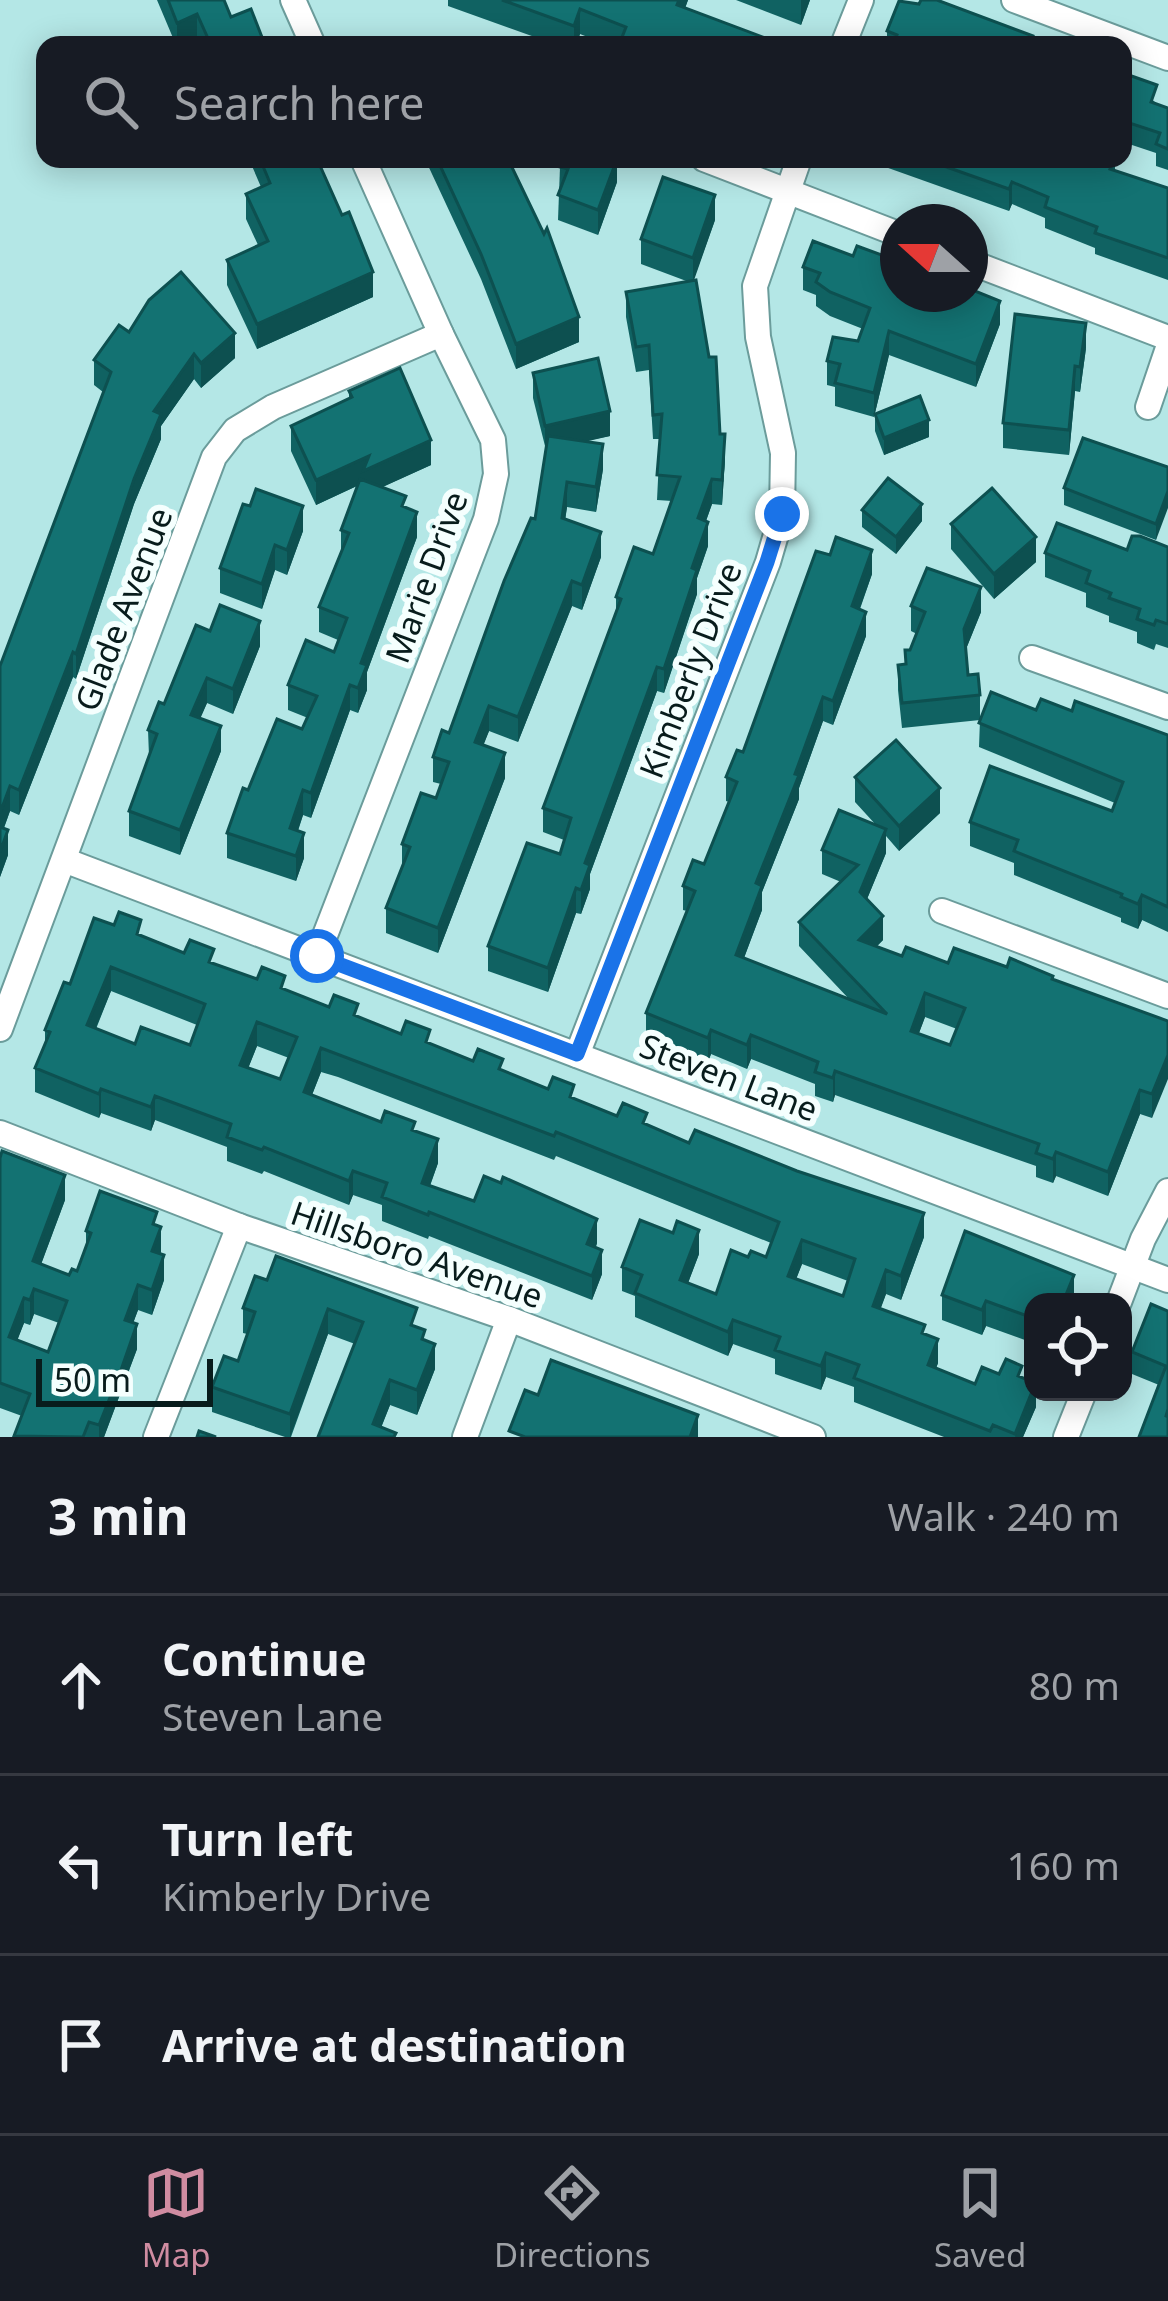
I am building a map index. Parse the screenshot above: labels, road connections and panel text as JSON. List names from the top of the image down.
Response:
{
  "streets": {
    "street": [
      "Marie Drive",
      "Glade Avenue",
      "Kimberly Drive",
      "Steven Lane",
      "Hillsboro Avenue"
    ]
  },
  "crossings": [
    ["Marie Drive", "Glade Avenue"],
    ["Marie Drive", "Steven Lane"],
    ["Glade Avenue", "Steven Lane"],
    ["Kimberly Drive", "Steven Lane"]
  ],
  "scale_bar": "50 m",
  "north": "left",
  "page": {
    "search": "Search here",
    "scale": "50 m",
    "heading": ["3 min", "Walk · 240 m"],
    "list": [
      ["Continue", "Steven Lane", "80 m"],
      ["Turn left", "Kimberly Drive", "160 m"],
      "Arrive at destination"
    ],
    "nav": ["Map", "Directions", "Saved"]
  }
}
